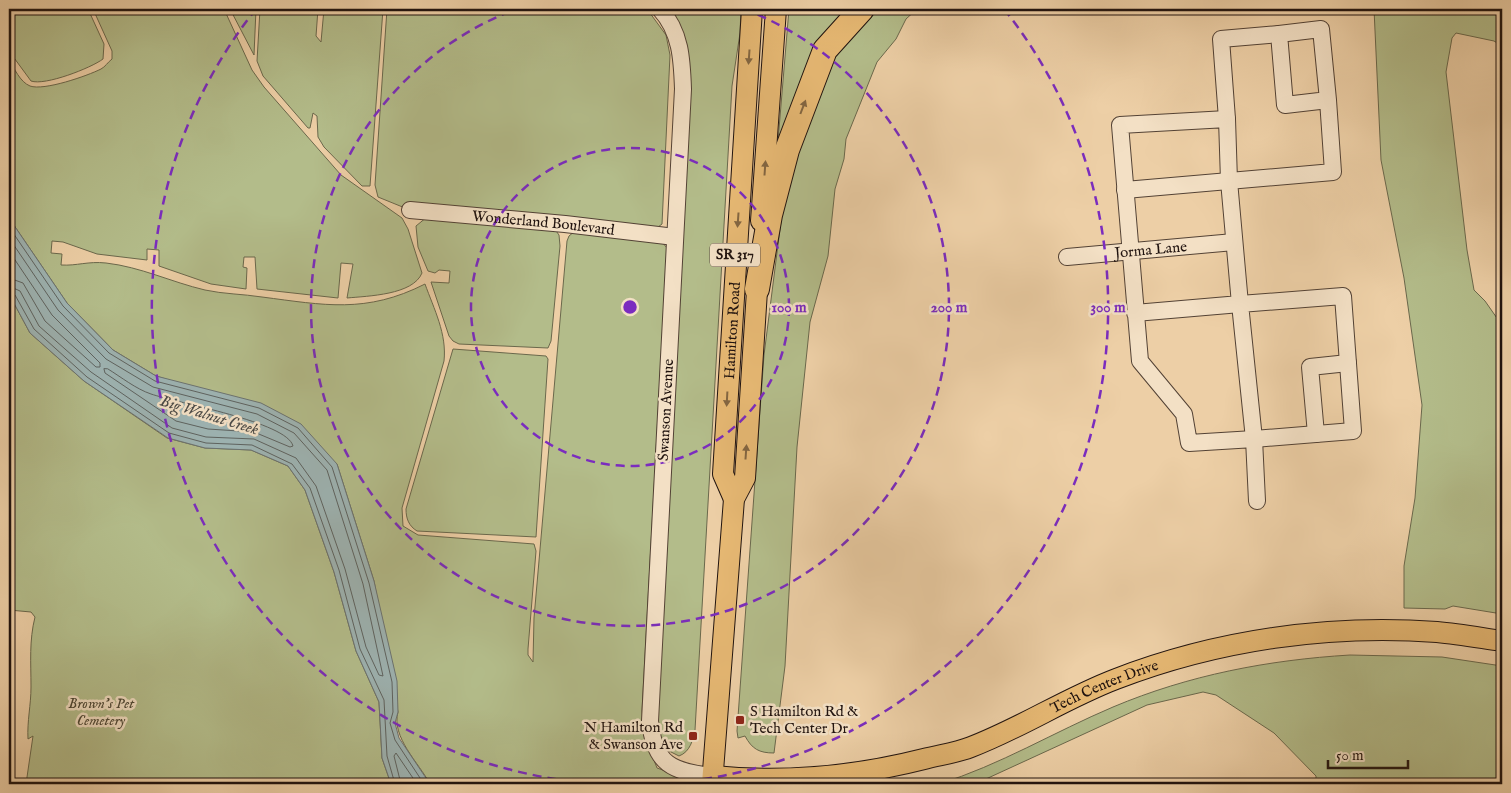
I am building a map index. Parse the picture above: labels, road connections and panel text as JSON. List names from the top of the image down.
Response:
{
  "streets": {
    "main road": ["SR 317", "Hamilton Road", "Tech Center Drive"],
    "street": ["Wonderland Boulevard", "Jorma Lane", "Swanson Avenue"]
  },
  "crossings": [
    ["Wonderland Boulevard", "Swanson Avenue"],
    ["Hamilton Road", "Swanson Avenue"],
    ["Hamilton Road", "Tech Center Drive"],
    ["Swanson Avenue", "Tech Center Drive"]
  ],
  "water": ["Big Walnut Creek"],
  "parks": ["Brown's Pet Cemetery"],
  "places": {
    "transit": ["S Hamilton Rd & Tech Center Dr", "N Hamilton Rd & Swanson Ave"]
  },
  "scale_bar": "50 m",
  "rings": ["100 m", "200 m", "300 m"]
}
